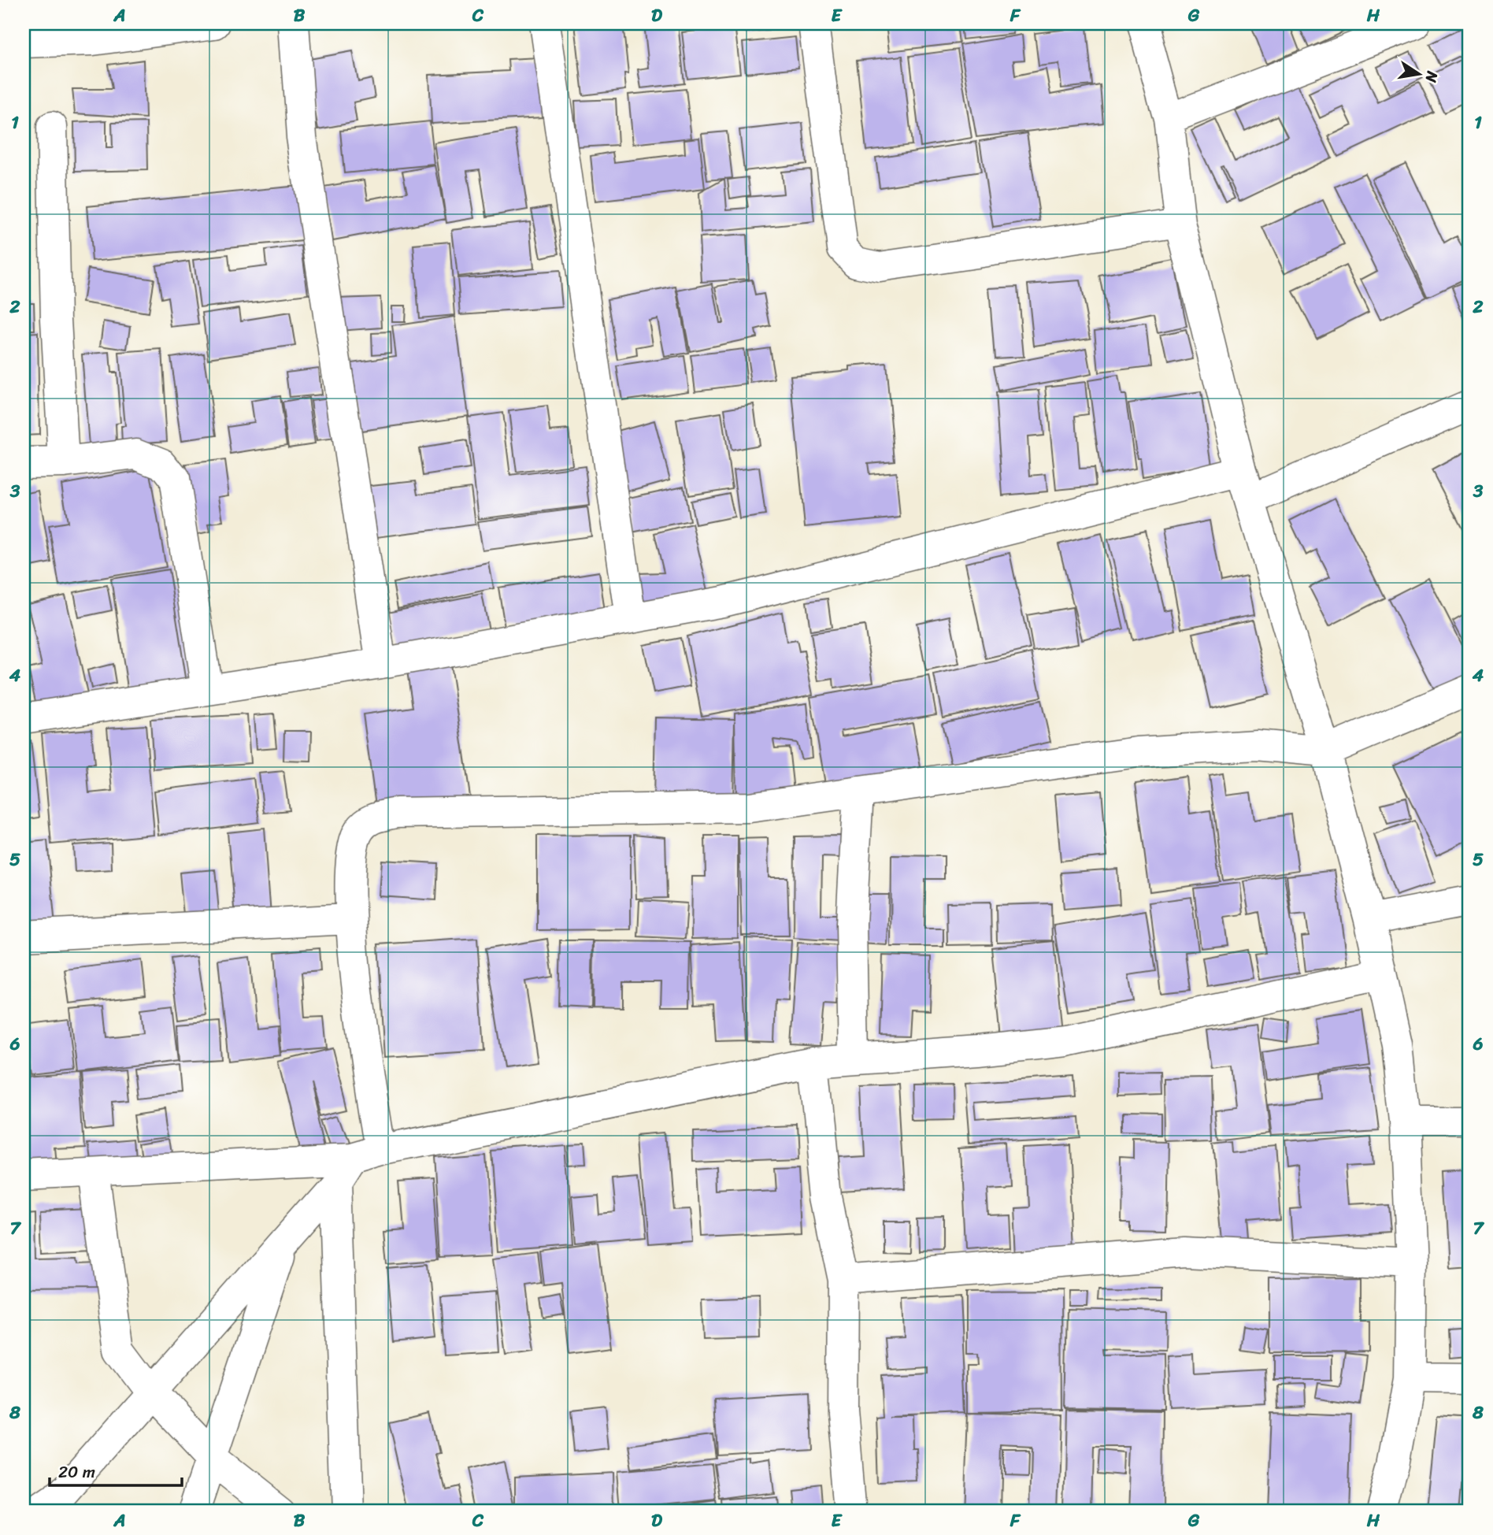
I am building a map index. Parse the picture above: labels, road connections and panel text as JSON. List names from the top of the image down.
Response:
{
  "scale_bar": "20 m",
  "north": "right",
  "grid": {
    "columns": [
      "A",
      "B",
      "C",
      "D",
      "E",
      "F",
      "G",
      "H"
    ],
    "rows": [
      "1",
      "2",
      "3",
      "4",
      "5",
      "6",
      "7",
      "8"
    ]
  }
}
